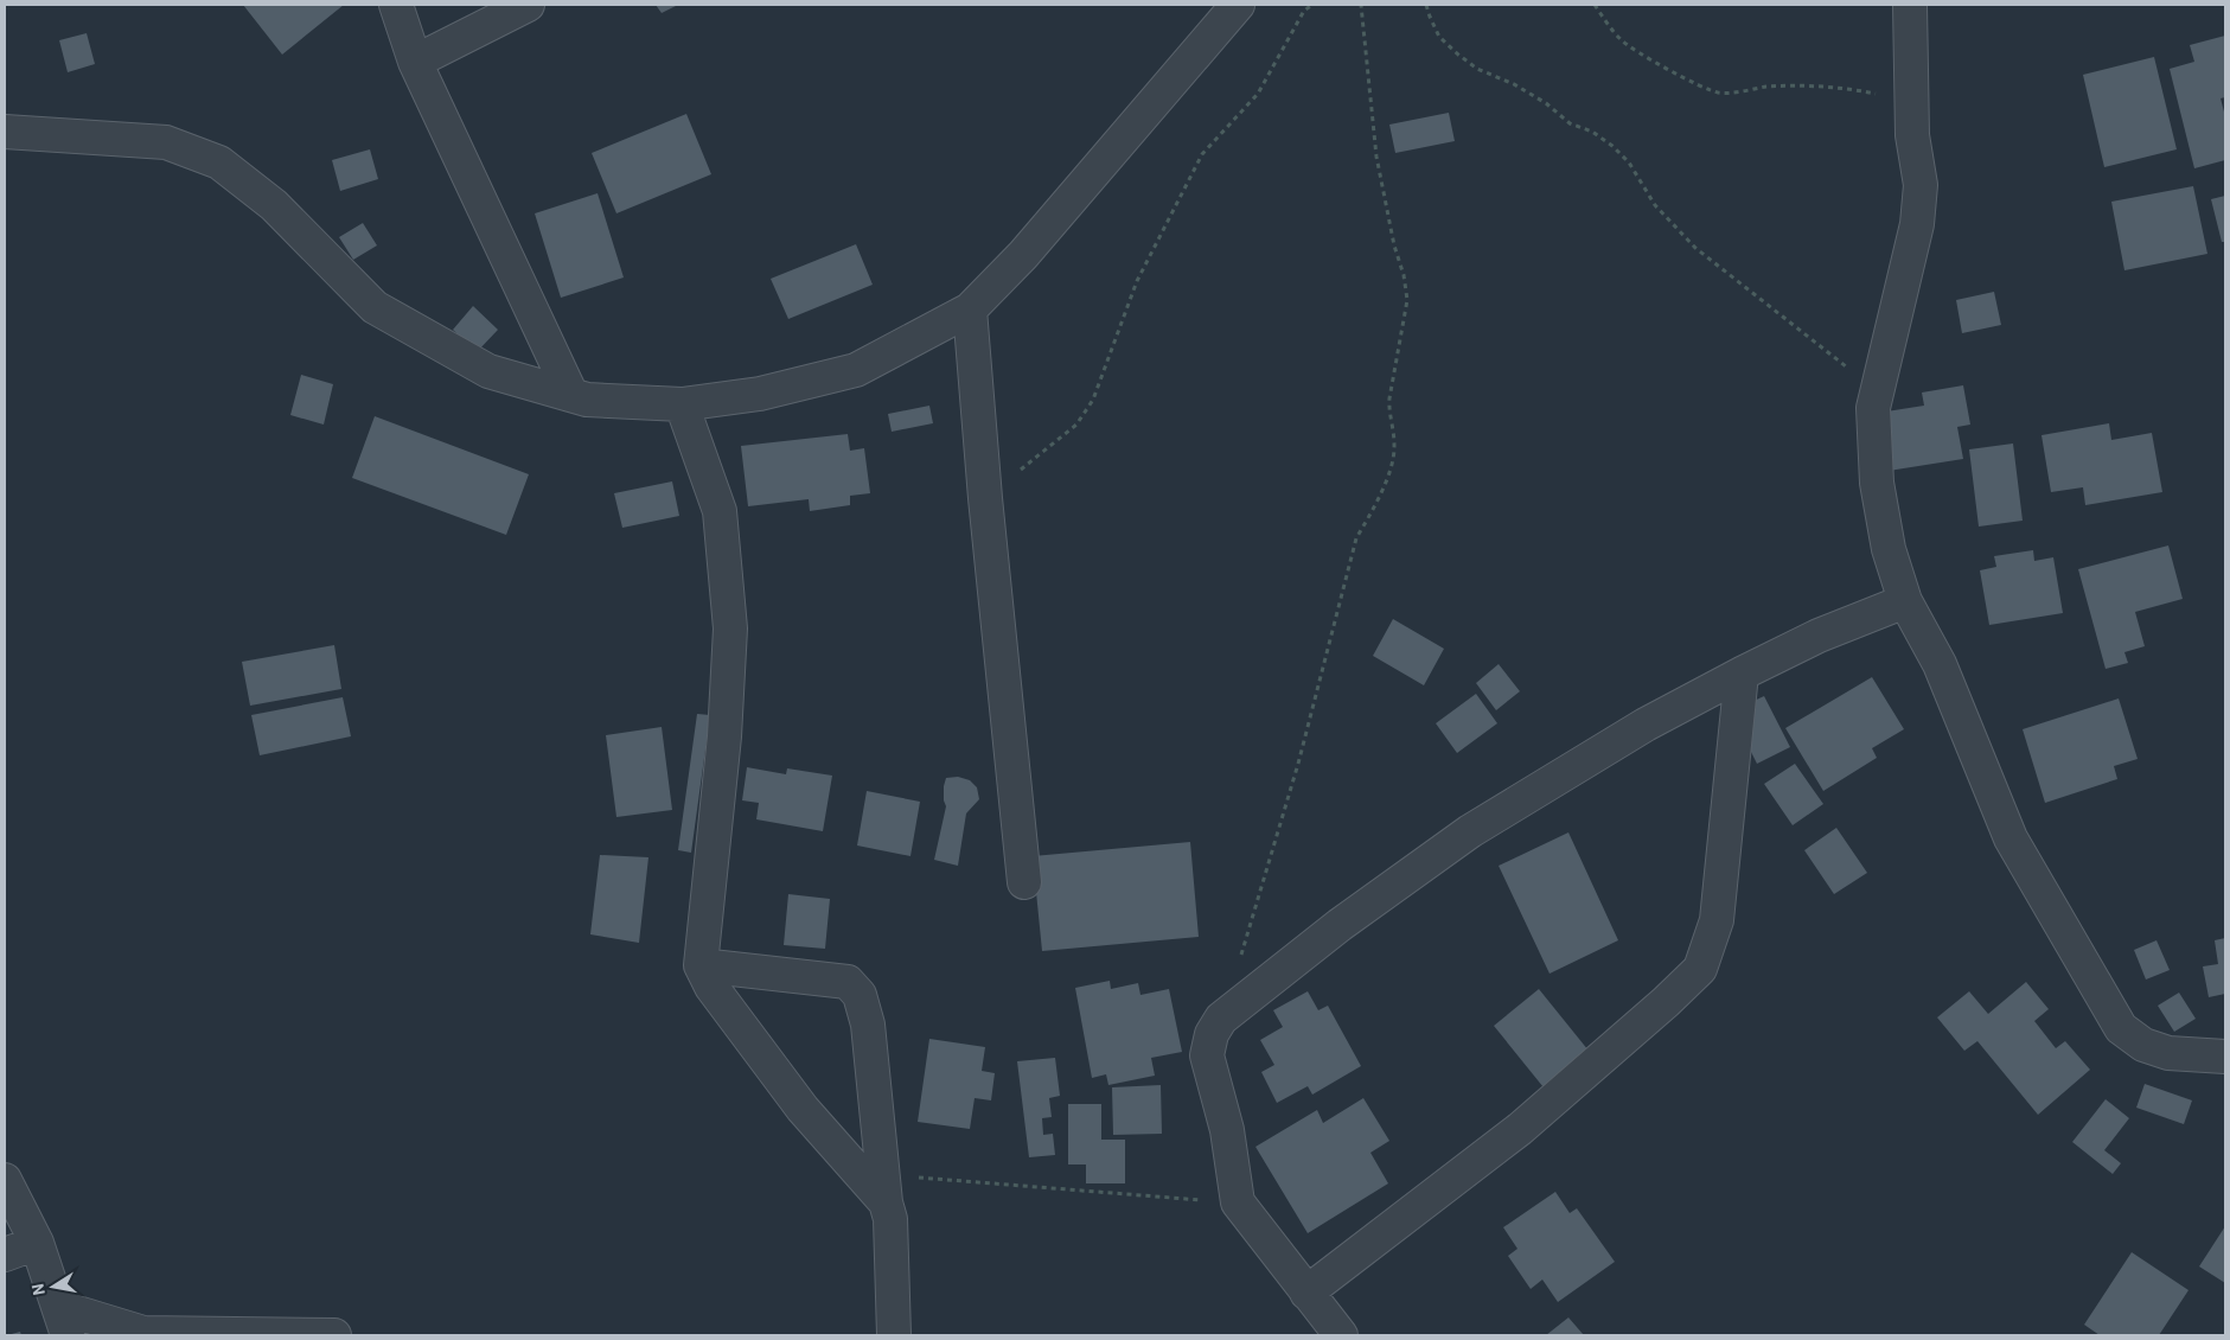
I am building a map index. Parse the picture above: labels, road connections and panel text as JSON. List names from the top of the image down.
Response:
{
  "north": "left"
}
